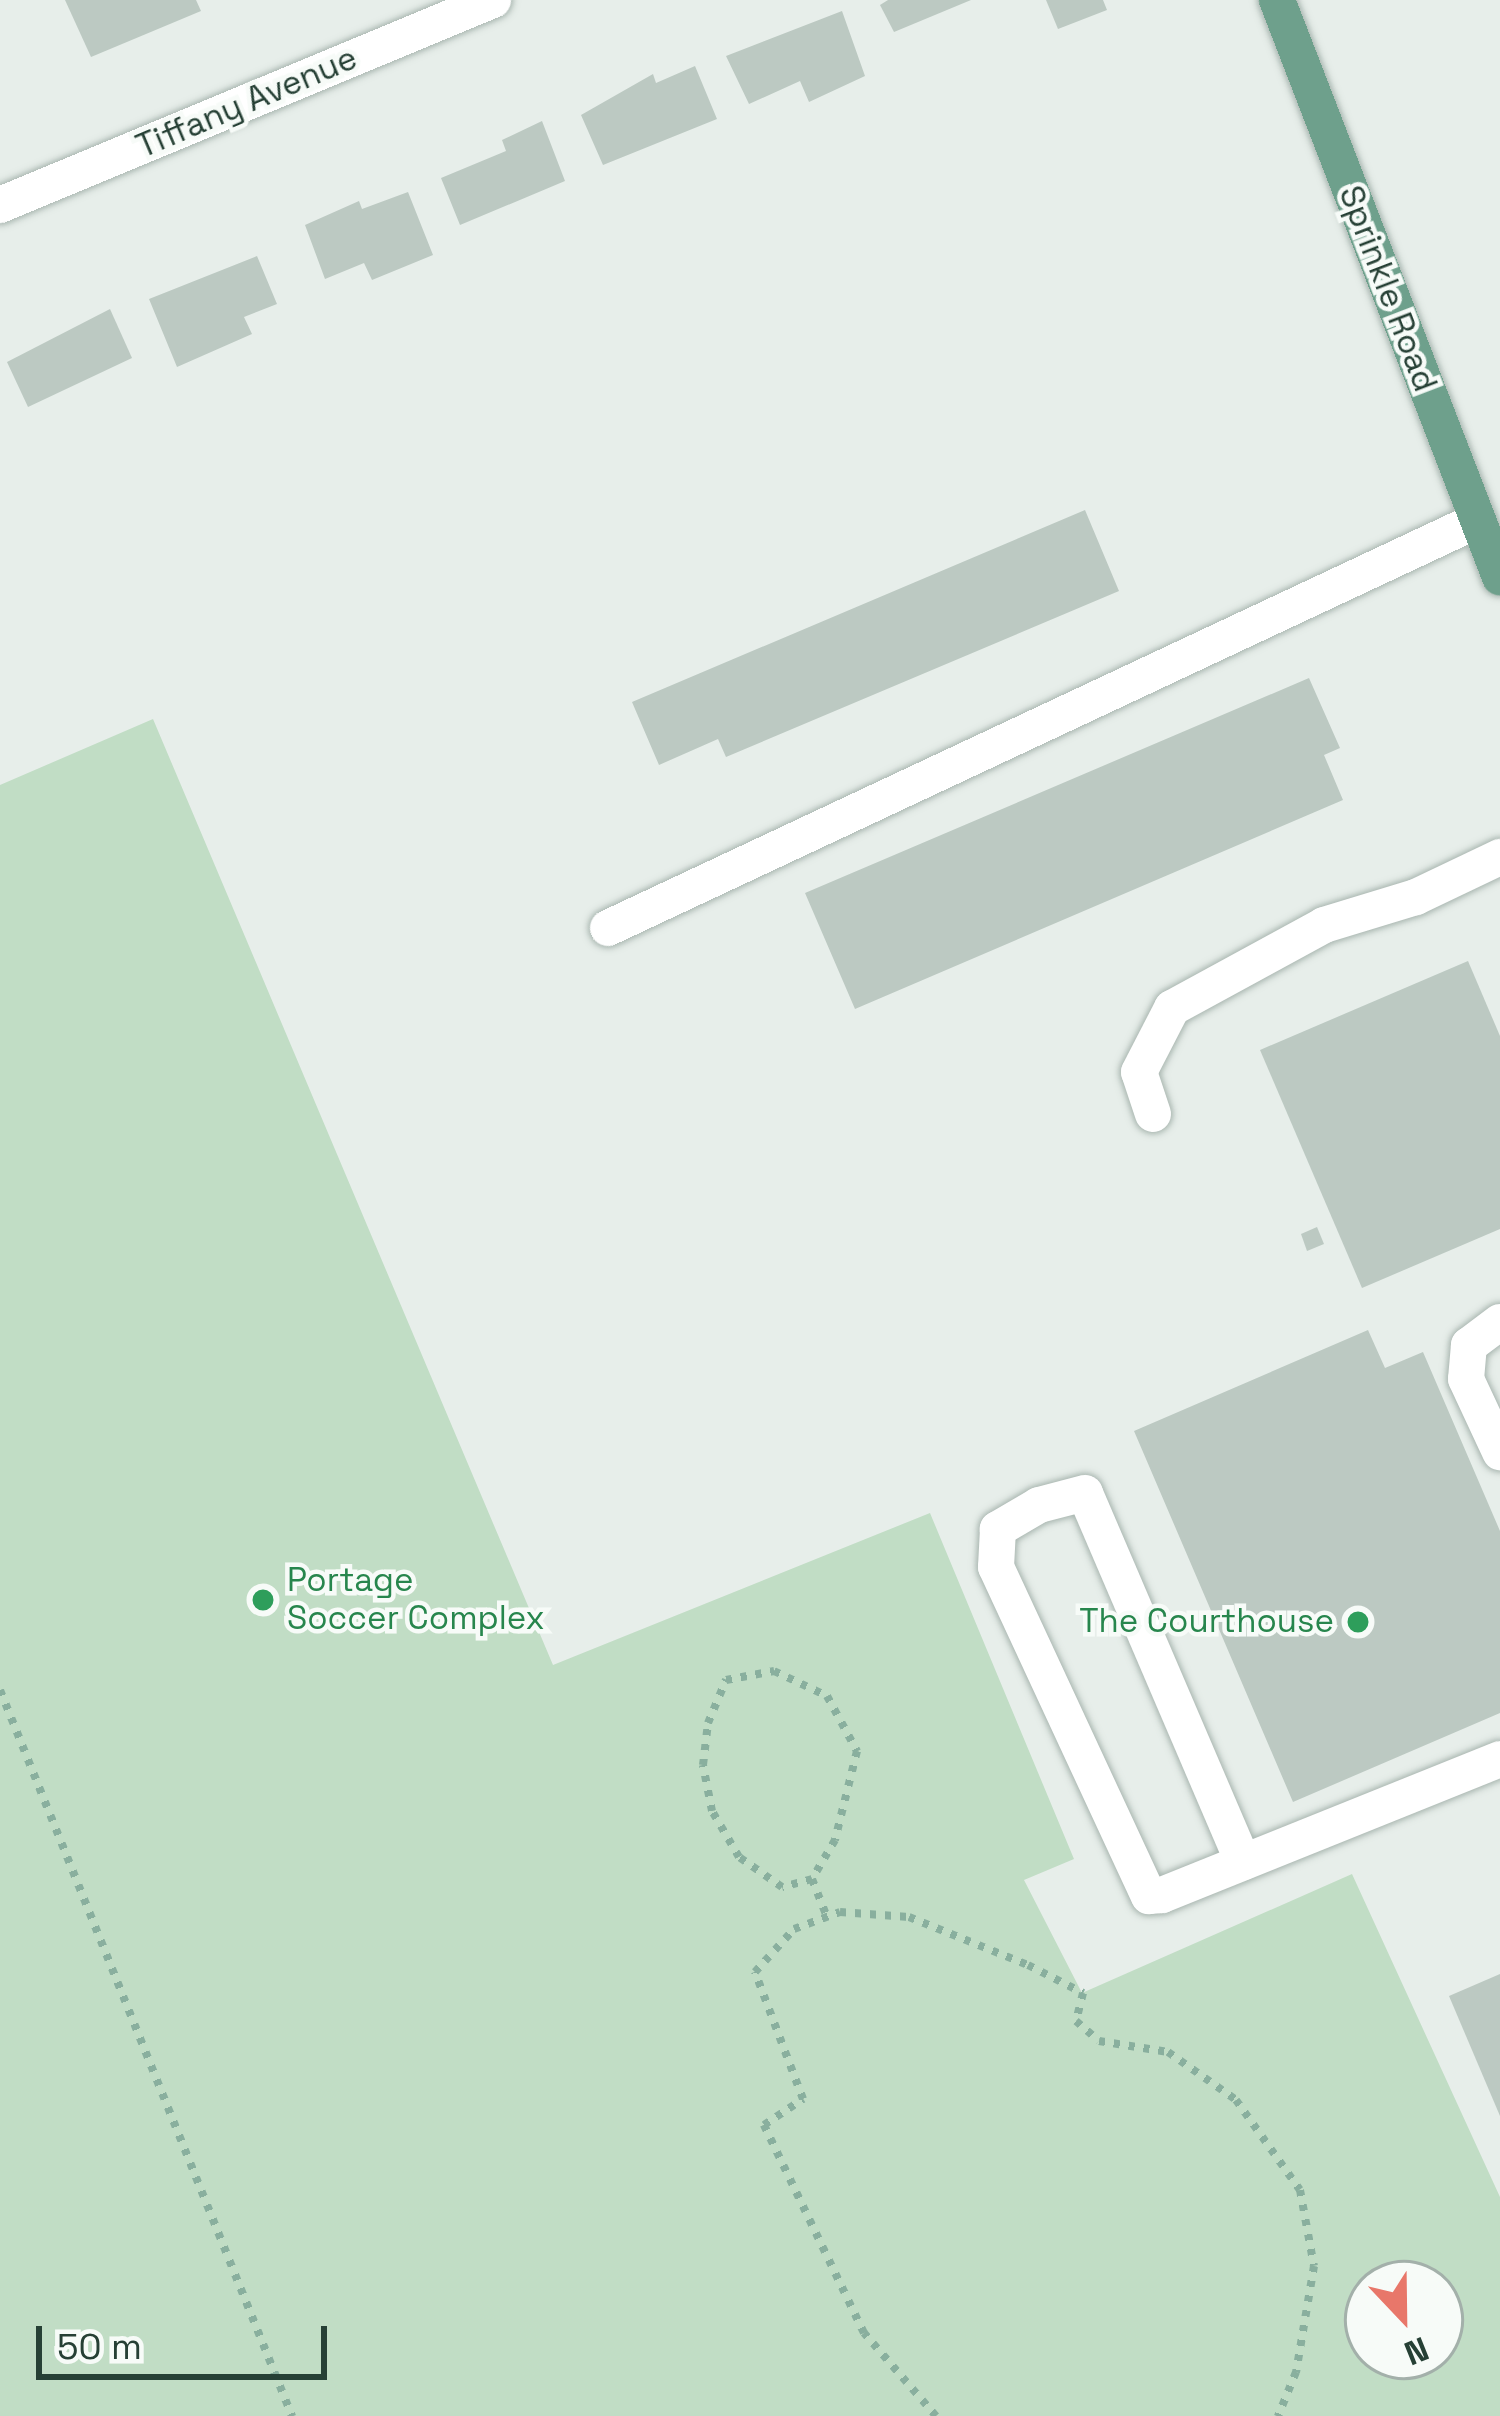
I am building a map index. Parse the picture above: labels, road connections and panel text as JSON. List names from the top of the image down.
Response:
{
  "streets": {
    "main road": ["Sprinkle Road"],
    "street": ["Tiffany Avenue"]
  },
  "places": ["Portage Soccer Complex", "The Courthouse"],
  "scale_bar": "50 m",
  "north": "bottom"
}
